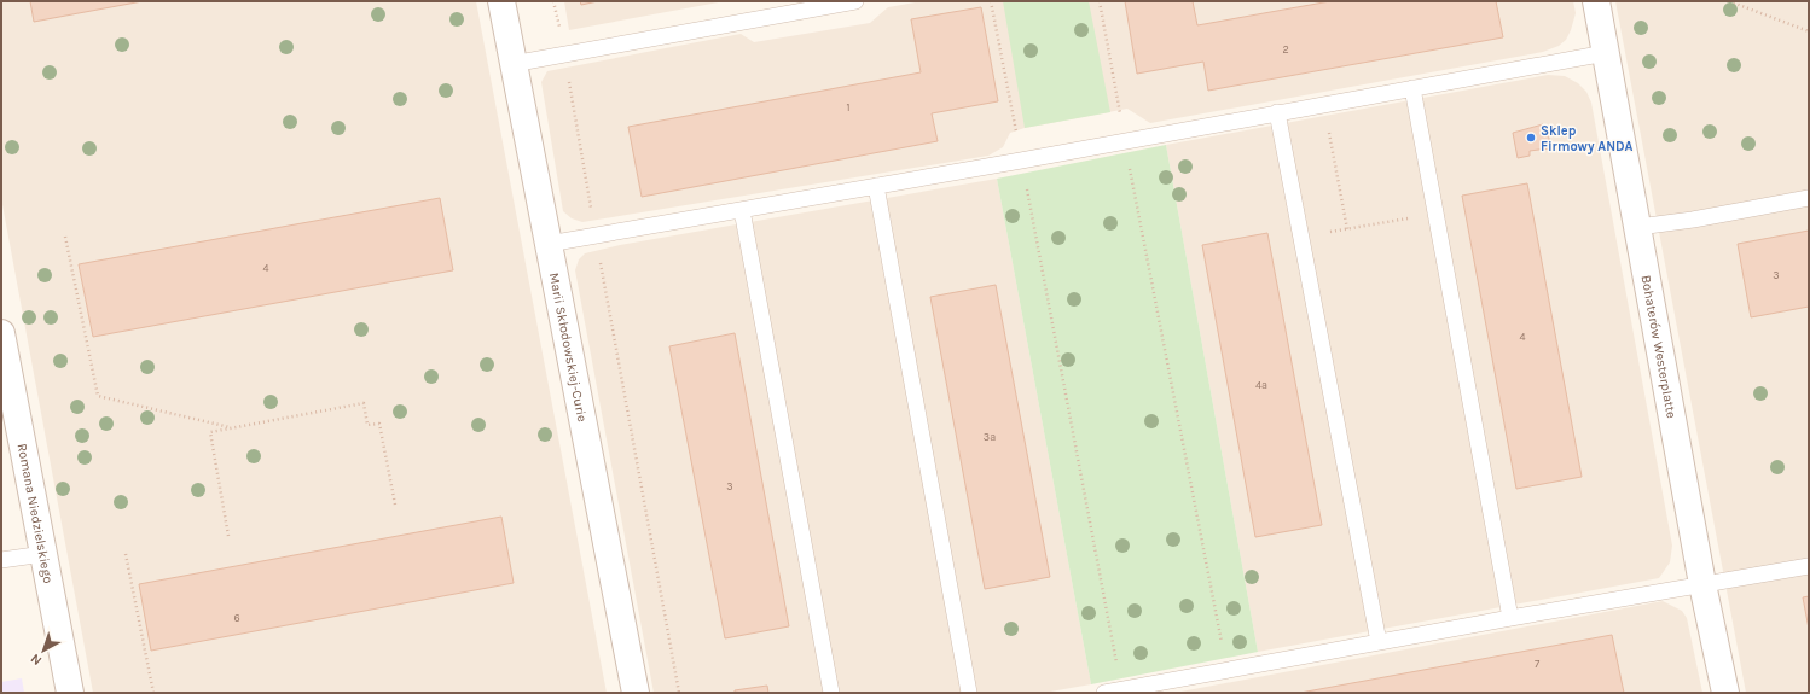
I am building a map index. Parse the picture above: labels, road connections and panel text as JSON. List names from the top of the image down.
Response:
{
  "streets": {
    "street": ["Marii Skłodowskiej-Curie", "Bohaterów Westerplatte", "Romana Niedzielskiego"]
  },
  "places": ["Sklep Firmowy ANDA"],
  "house_numbers": [
    "2",
    "1",
    "4",
    "3",
    "4",
    "4a",
    "3a",
    "3",
    "6",
    "7"
  ],
  "north": "bottom left"
}
